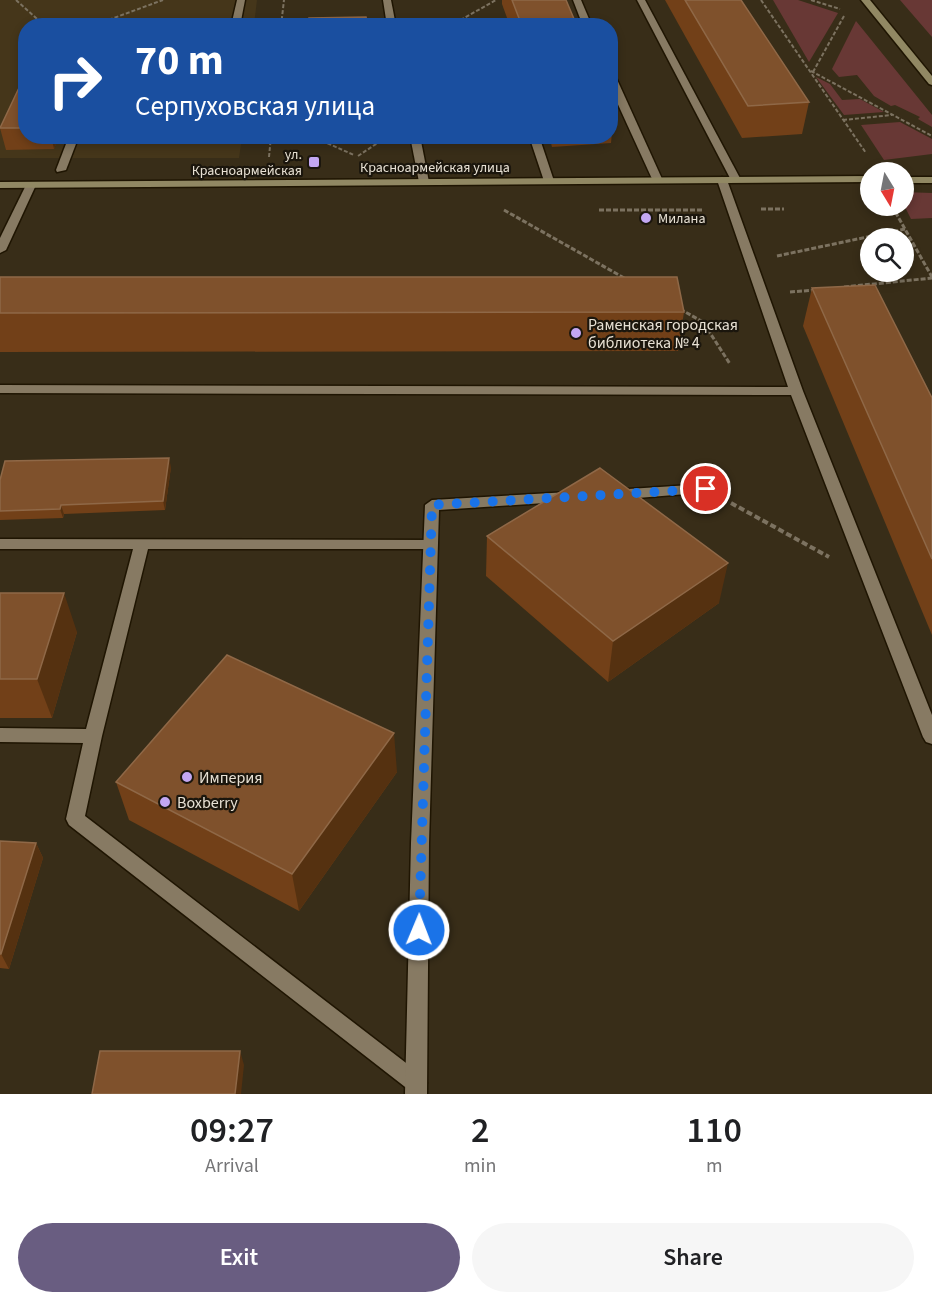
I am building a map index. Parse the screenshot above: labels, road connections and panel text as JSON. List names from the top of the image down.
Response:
{
  "streets": {
    "main road": ["Красноармейская улица"]
  },
  "places": {
    "transit": ["ул. Красноармейская"],
    "other": [
      "Милана",
      "Раменская городская библиотека № 4",
      "Империя",
      "Boxberry"
    ]
  },
  "north": "bottom",
  "page": {
    "turn": ["70 m", "Серпуховская улица"],
    "eta": [
      "09:27",
      "Arrival",
      "2",
      "min",
      "110",
      "m"
    ],
    "buttons": ["Exit", "Share"]
  }
}
